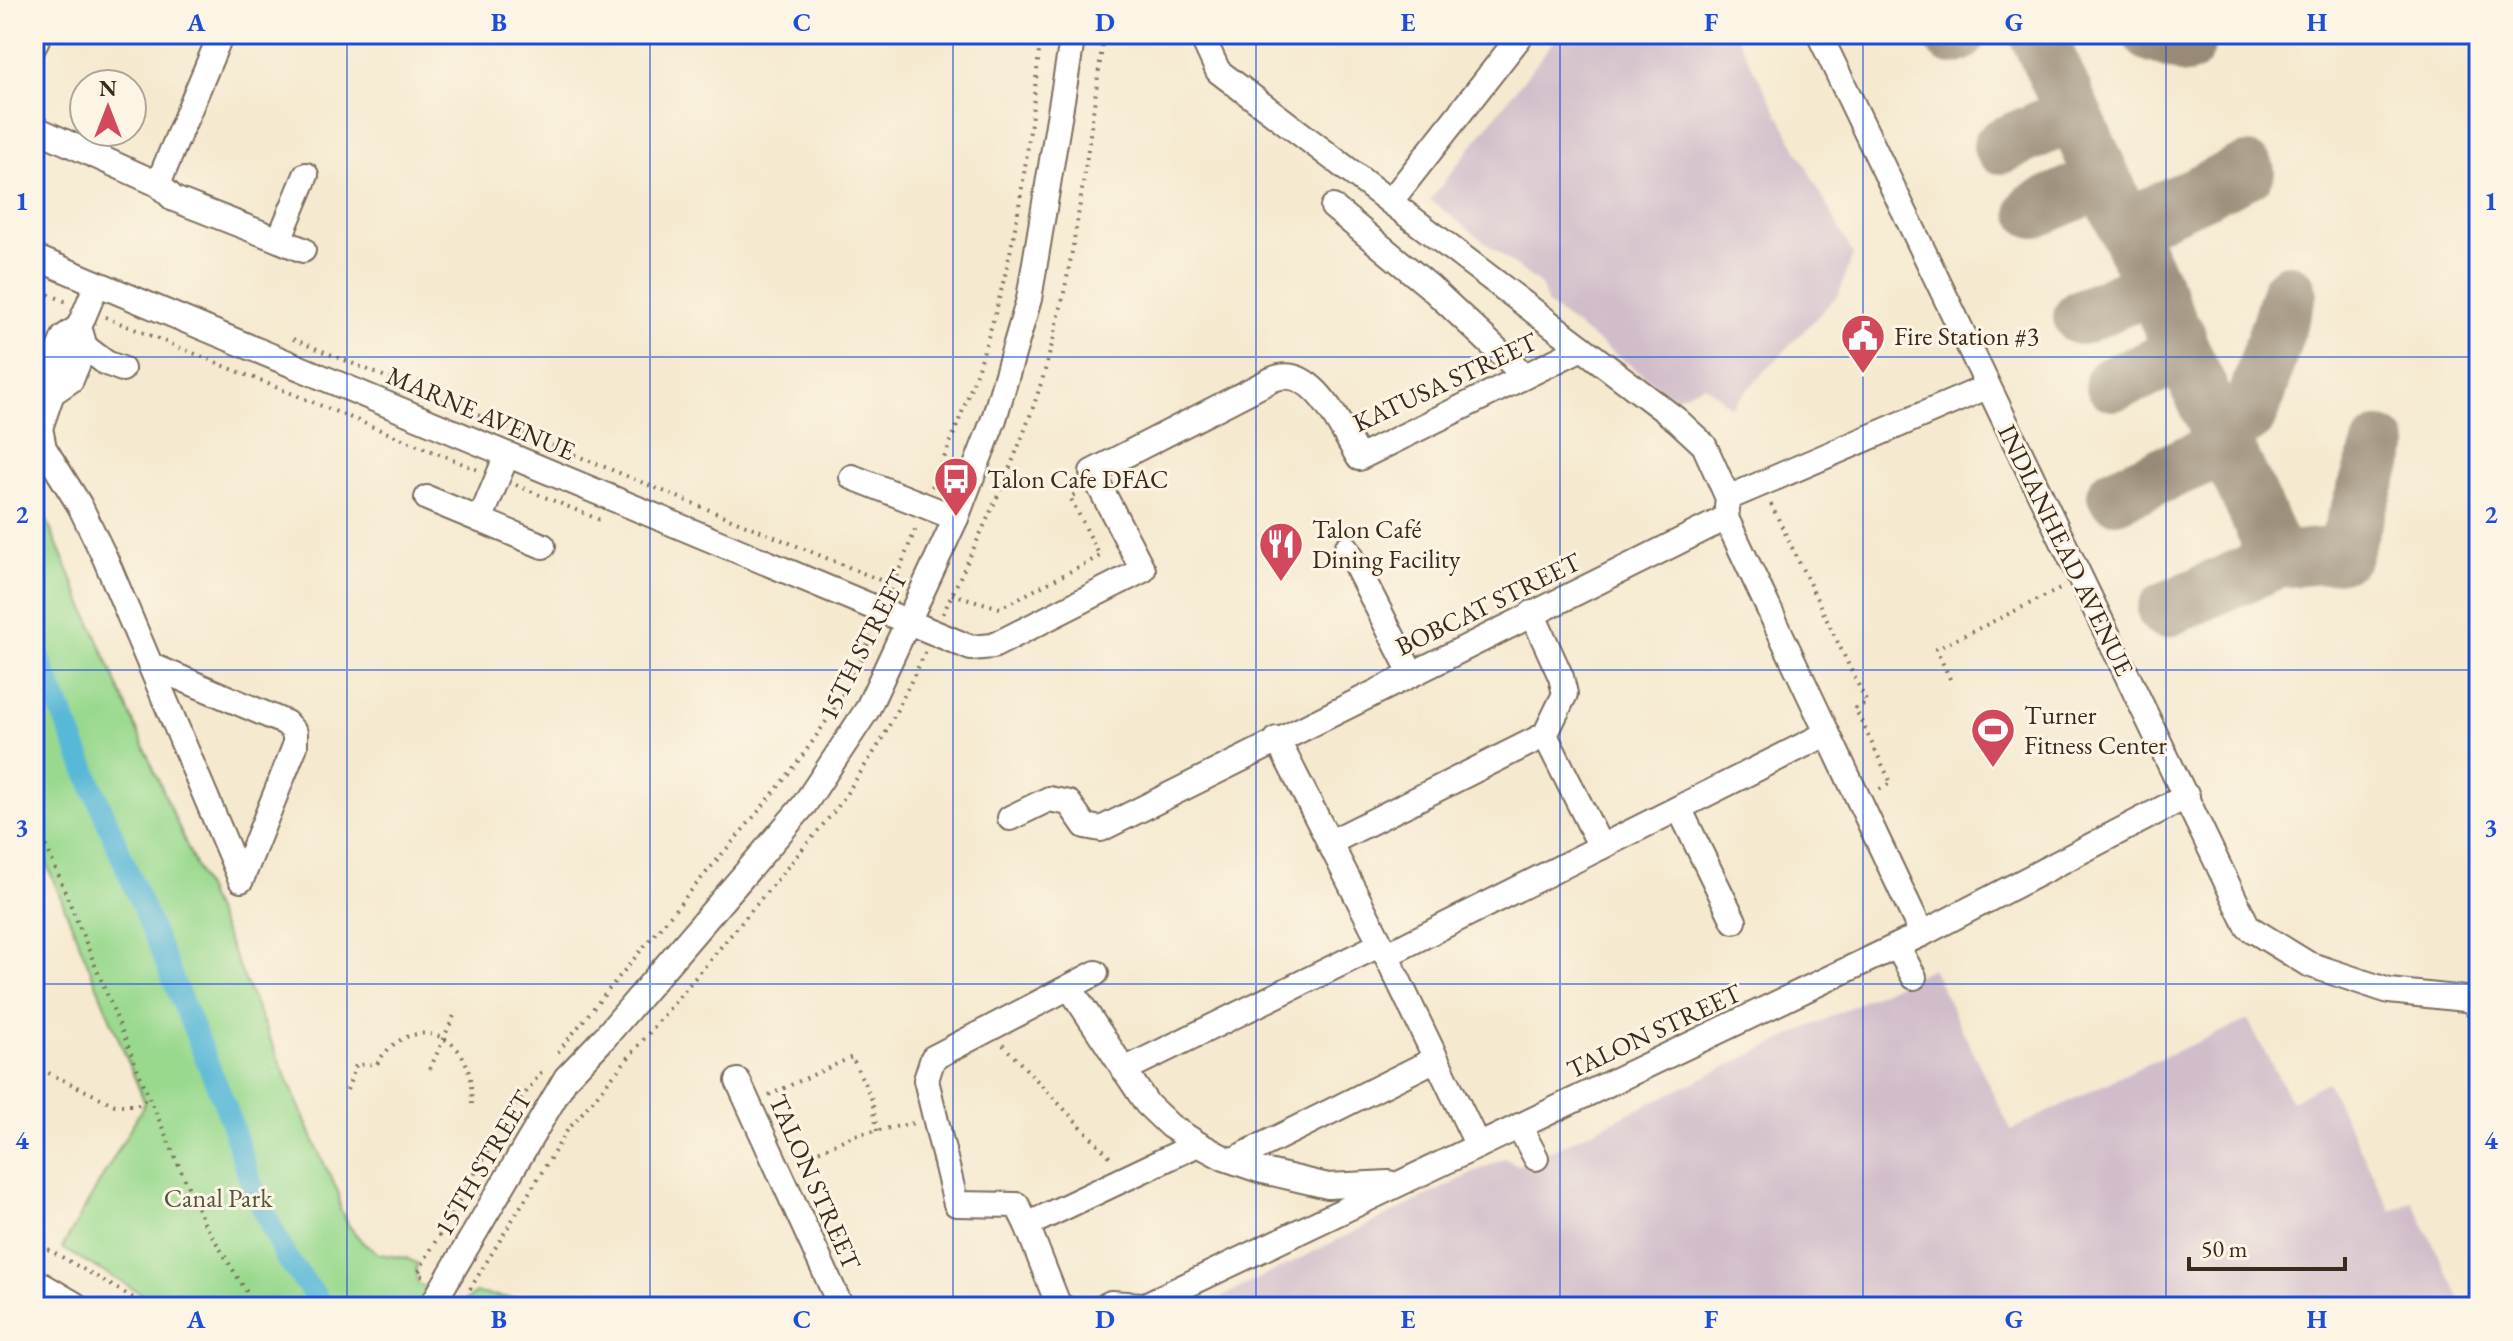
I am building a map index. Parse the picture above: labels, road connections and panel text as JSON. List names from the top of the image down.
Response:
{
  "streets": {
    "street": [
      "KATUSA STREET",
      "MARNE AVENUE",
      "INDIANHEAD AVENUE",
      "BOBCAT STREET",
      "15TH STREET",
      "TALON STREET"
    ]
  },
  "crossings": [
    ["MARNE AVENUE", "15TH STREET"],
    ["INDIANHEAD AVENUE", "BOBCAT STREET"],
    ["INDIANHEAD AVENUE", "TALON STREET"]
  ],
  "parks": ["Canal Park"],
  "places": {
    "public building": ["Fire Station #3"],
    "bus stop": ["Talon Cafe DFAC"],
    "restaurant": ["Talon Café Dining Facility"],
    "sports": ["Turner Fitness Center"]
  },
  "scale_bar": "50 m",
  "north": "top",
  "grid": {
    "columns": [
      "A",
      "B",
      "C",
      "D",
      "E",
      "F",
      "G",
      "H"
    ],
    "rows": [
      "1",
      "2",
      "3",
      "4"
    ]
  }
}
